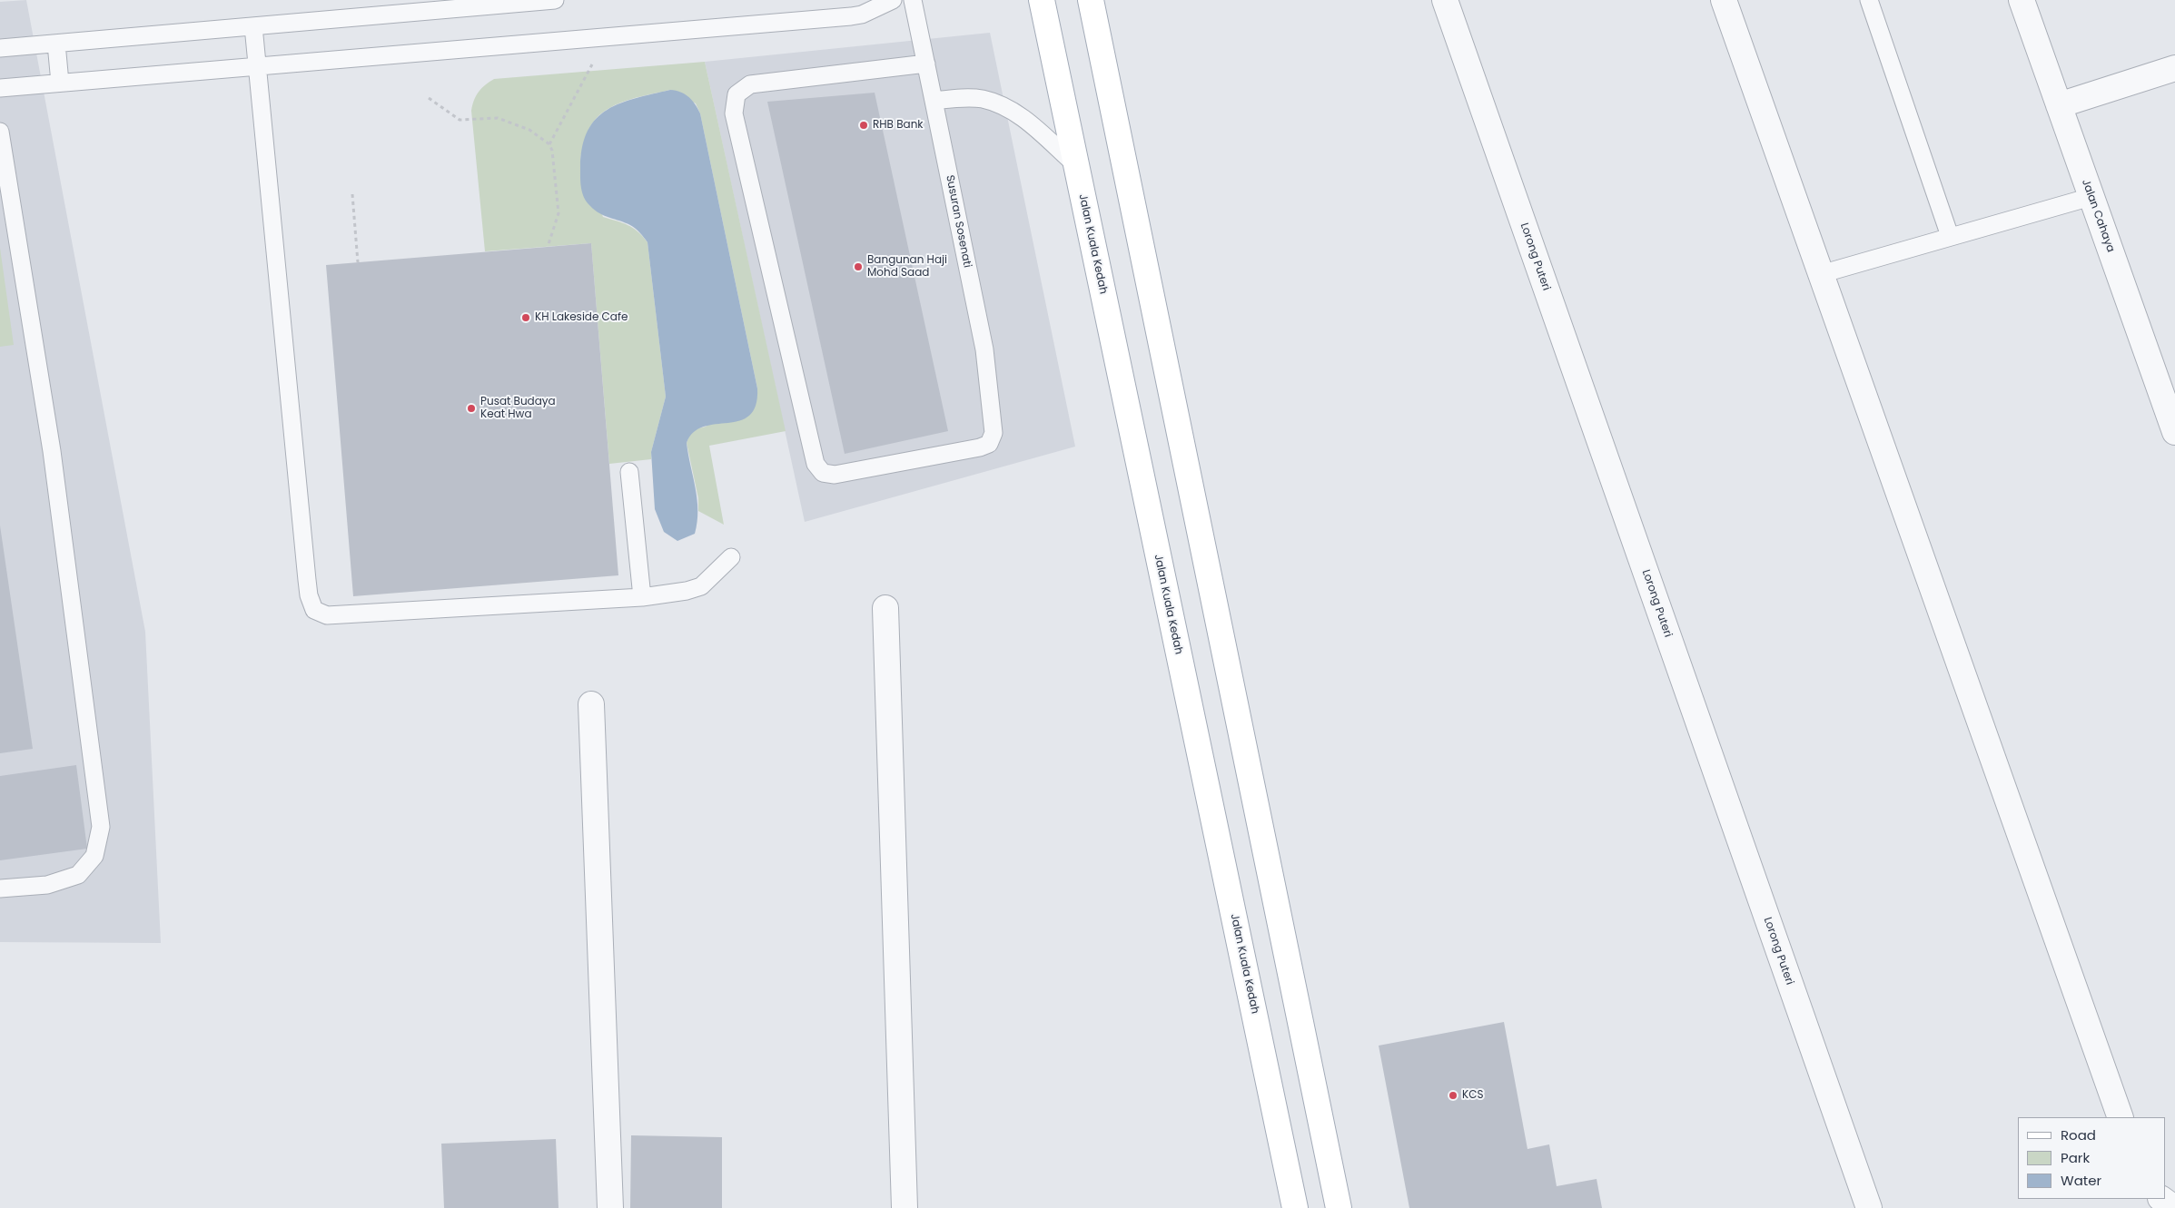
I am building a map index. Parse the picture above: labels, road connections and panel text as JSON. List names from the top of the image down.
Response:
{
  "streets": {
    "main road": ["Jalan Kuala Kedah"],
    "street": ["Jalan Cahaya", "Lorong Puteri"],
    "lane": ["Susuran Sosenati"]
  },
  "places": [
    "RHB Bank",
    "Bangunan Haji Mohd Saad",
    "KH Lakeside Cafe",
    "Pusat Budaya Keat Hwa",
    "KCS"
  ],
  "legend": ["Road", "Park", "Water"]
}
